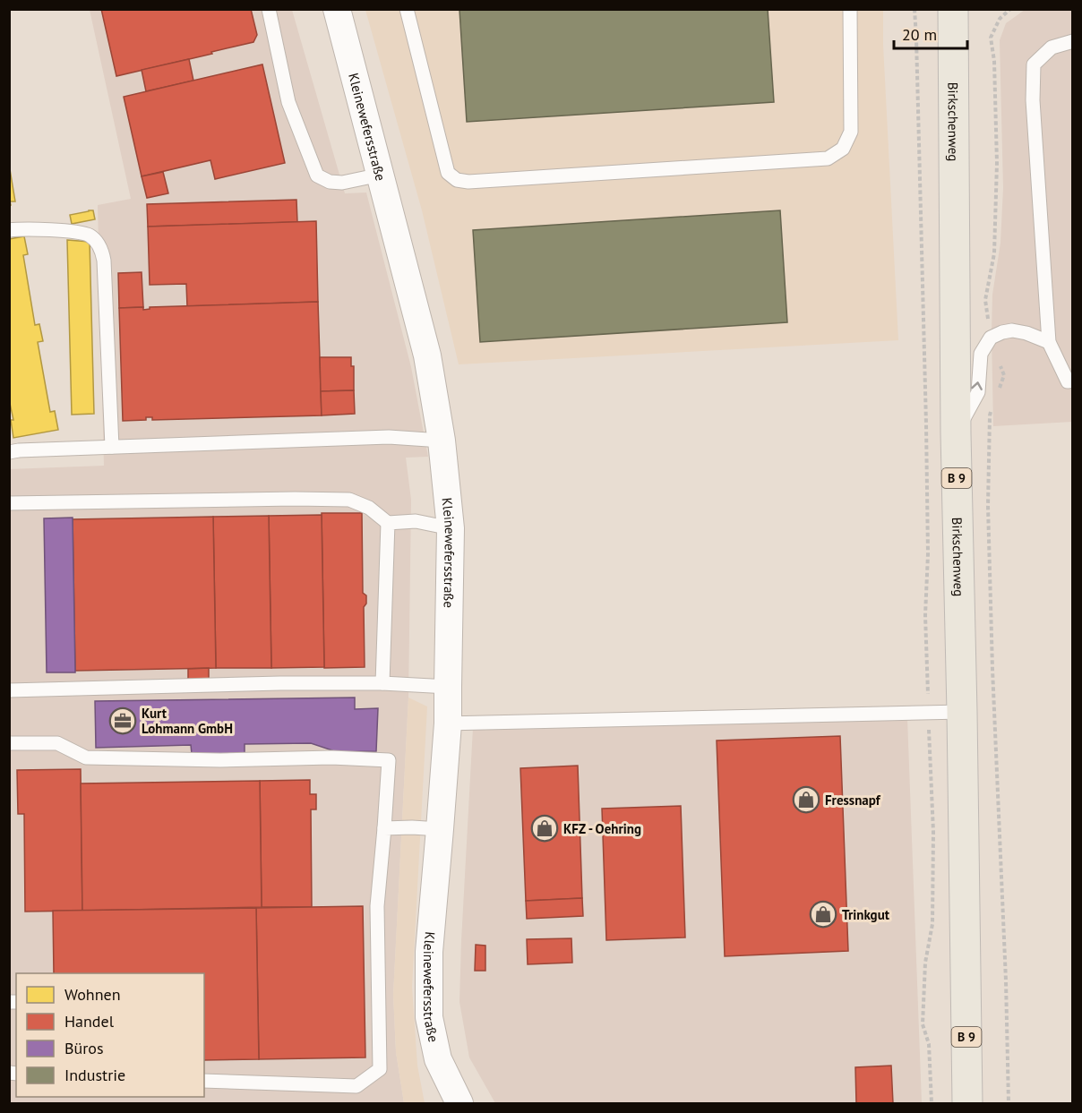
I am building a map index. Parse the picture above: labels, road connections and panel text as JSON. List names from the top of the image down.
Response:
{
  "streets": {
    "main road": ["Birkschenweg", "B 9"],
    "street": ["Kleinewefersstraße"]
  },
  "places": {
    "office": ["Kurt Lohmann GmbH"],
    "shop": ["Fressnapf", "KFZ - Oehring", "Trinkgut"]
  },
  "legend": [
    "Wohnen",
    "Handel",
    "Büros",
    "Industrie"
  ],
  "scale_bar": "20 m"
}
